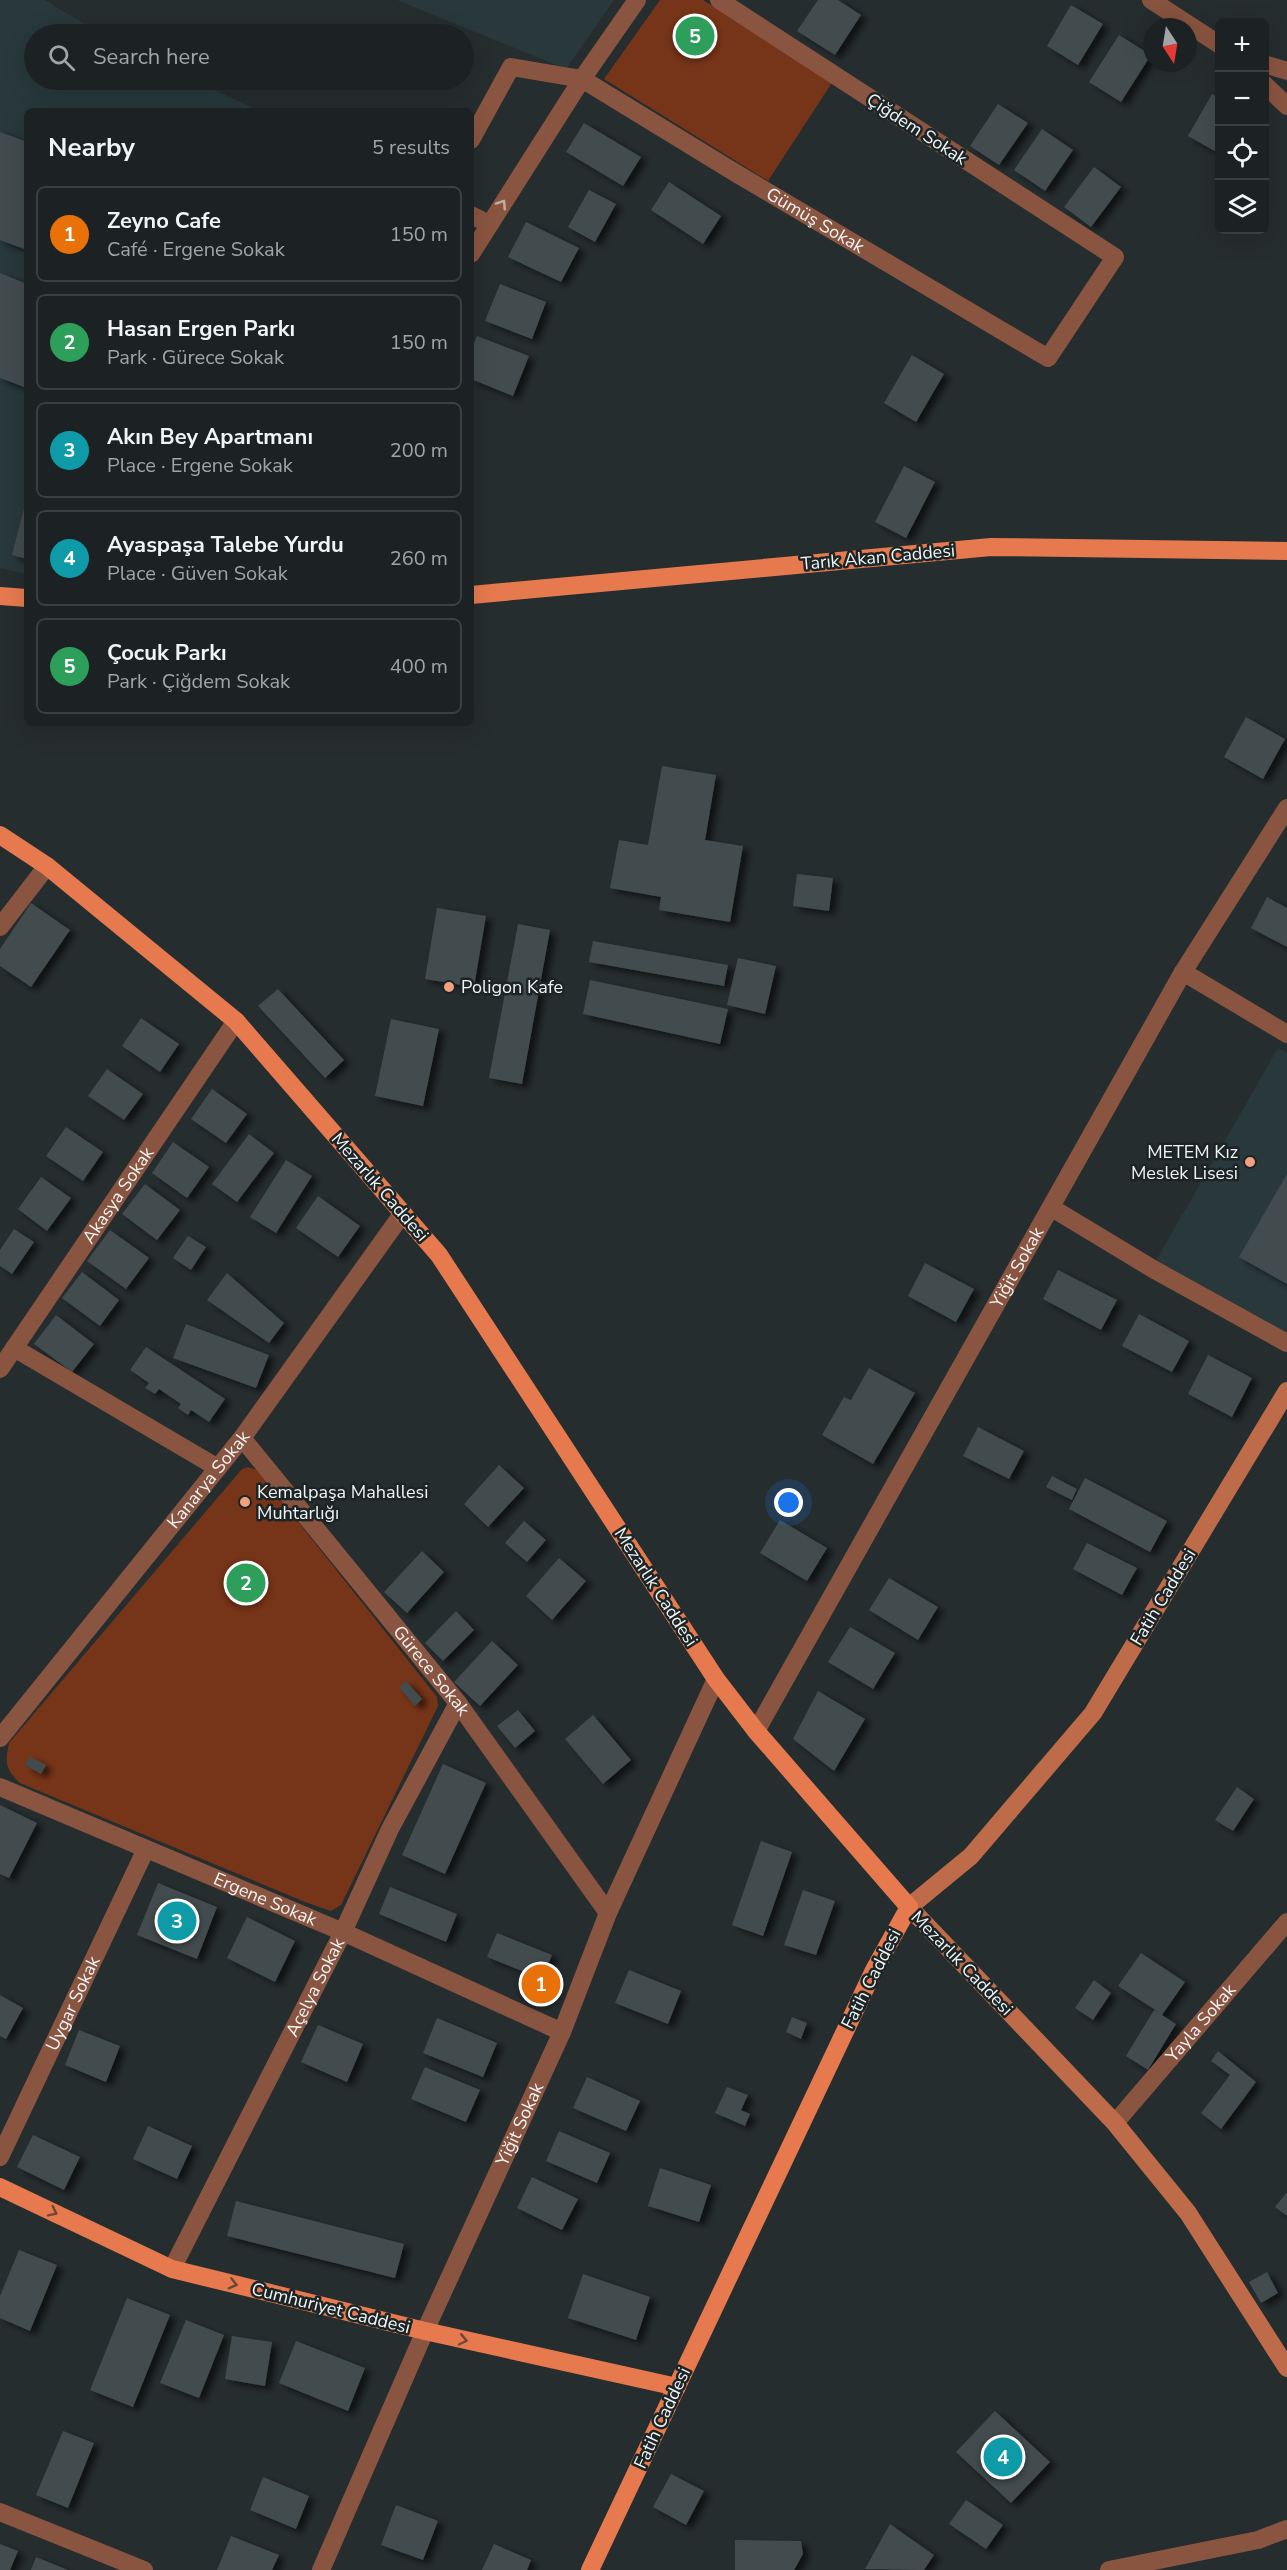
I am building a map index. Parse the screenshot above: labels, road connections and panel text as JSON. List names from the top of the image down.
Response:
{
  "streets": {
    "main road": [
      "Tarık Akan Caddesi",
      "Mezarlık Caddesi",
      "Fatih Caddesi",
      "Cumhuriyet Caddesi"
    ],
    "street": [
      "Çiğdem Sokak",
      "Gümüş Sokak",
      "Akasya Sokak",
      "Yiğit Sokak",
      "Kanarya Sokak",
      "Gürece Sokak",
      "Ergene Sokak",
      "Açelya Sokak",
      "Uygar Sokak",
      "Yayla Sokak"
    ]
  },
  "crossings": [
    ["Çiğdem Sokak", "Gümüş Sokak"],
    ["Mezarlık Caddesi", "Akasya Sokak"],
    ["Mezarlık Caddesi", "Yiğit Sokak"],
    ["Mezarlık Caddesi", "Kanarya Sokak"],
    ["Mezarlık Caddesi", "Fatih Caddesi"],
    ["Mezarlık Caddesi", "Yayla Sokak"],
    ["Yiğit Sokak", "Gürece Sokak"],
    ["Yiğit Sokak", "Ergene Sokak"],
    ["Yiğit Sokak", "Cumhuriyet Caddesi"],
    ["Kanarya Sokak", "Gürece Sokak"],
    ["Fatih Caddesi", "Cumhuriyet Caddesi"],
    ["Gürece Sokak", "Açelya Sokak"],
    ["Ergene Sokak", "Açelya Sokak"],
    ["Ergene Sokak", "Uygar Sokak"],
    ["Açelya Sokak", "Cumhuriyet Caddesi"]
  ],
  "one_way": ["Cumhuriyet Caddesi"],
  "places": ["Poligon Kafe", "METEM Kız Meslek Lisesi", "Kemalpaşa Mahallesi Muhtarlığı"],
  "north": "bottom",
  "page": {
    "pins": [
      "5",
      "2",
      "3",
      "1",
      "4"
    ],
    "map_buttons": ["+", "−"],
    "search": "Search here",
    "heading": ["Nearby", "5 results"],
    "list": [
      {
        "mark": "1",
        "name": "Zeyno Cafe",
        "note": "Café · Ergene Sokak",
        "value": "150 m"
      },
      {
        "mark": "2",
        "name": "Hasan Ergen Parkı",
        "note": "Park · Gürece Sokak",
        "value": "150 m"
      },
      {
        "mark": "3",
        "name": "Akın Bey Apartmanı",
        "note": "Place · Ergene Sokak",
        "value": "200 m"
      },
      {
        "mark": "4",
        "name": "Ayaspaşa Talebe Yurdu",
        "note": "Place · Güven Sokak",
        "value": "260 m"
      },
      {
        "mark": "5",
        "name": "Çocuk Parkı",
        "note": "Park · Çiğdem Sokak",
        "value": "400 m"
      }
    ]
  }
}
